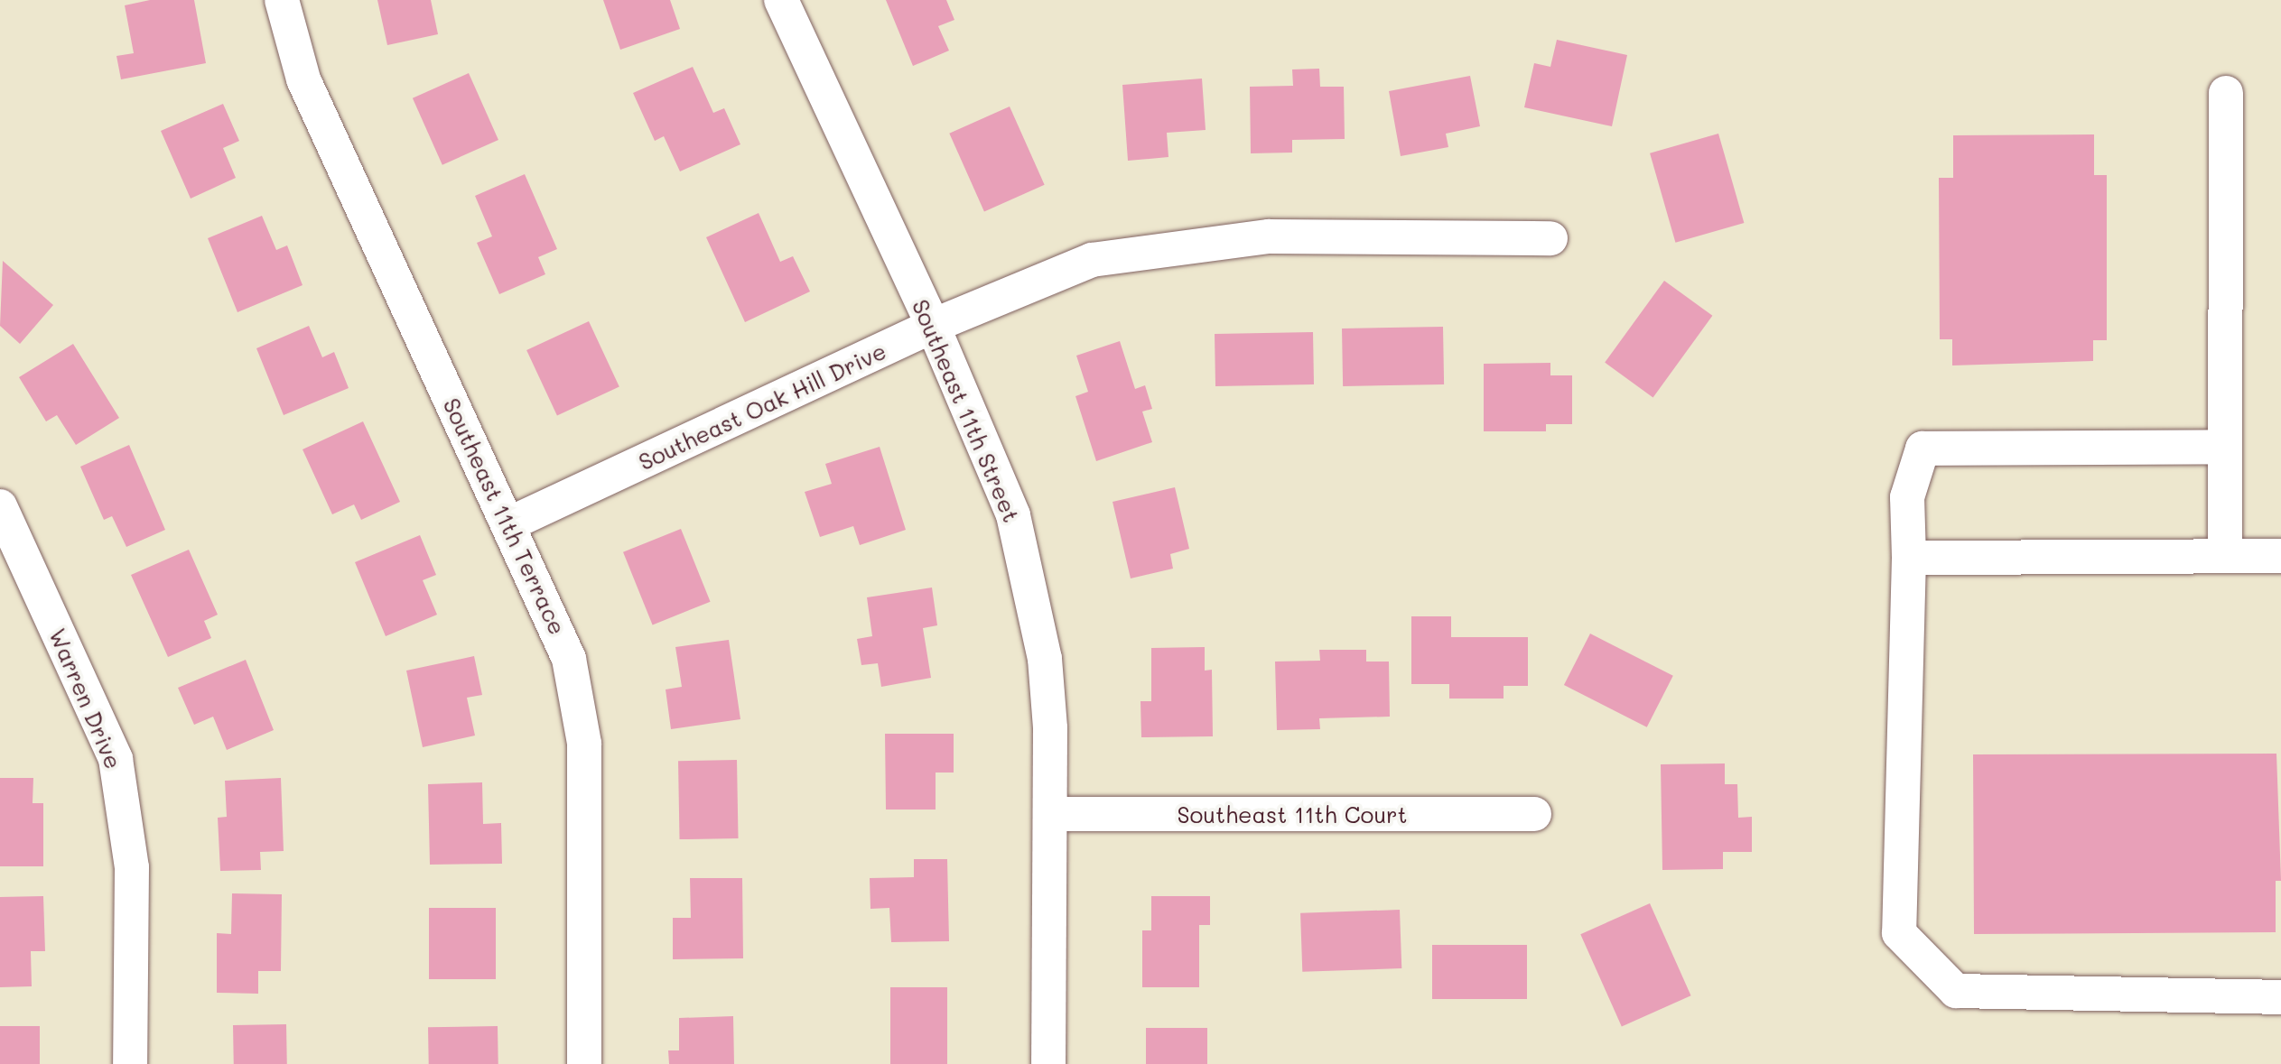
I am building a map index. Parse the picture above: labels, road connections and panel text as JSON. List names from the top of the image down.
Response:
{
  "streets": {
    "street": [
      "Southeast Oak Hill Drive",
      "Southeast 11th Street",
      "Southeast 11th Terrace",
      "Warren Drive",
      "Southeast 11th Court"
    ]
  },
  "crossings": [
    ["Southeast Oak Hill Drive", "Southeast 11th Street"],
    ["Southeast Oak Hill Drive", "Southeast 11th Terrace"],
    ["Southeast 11th Street", "Southeast 11th Court"]
  ]
}
